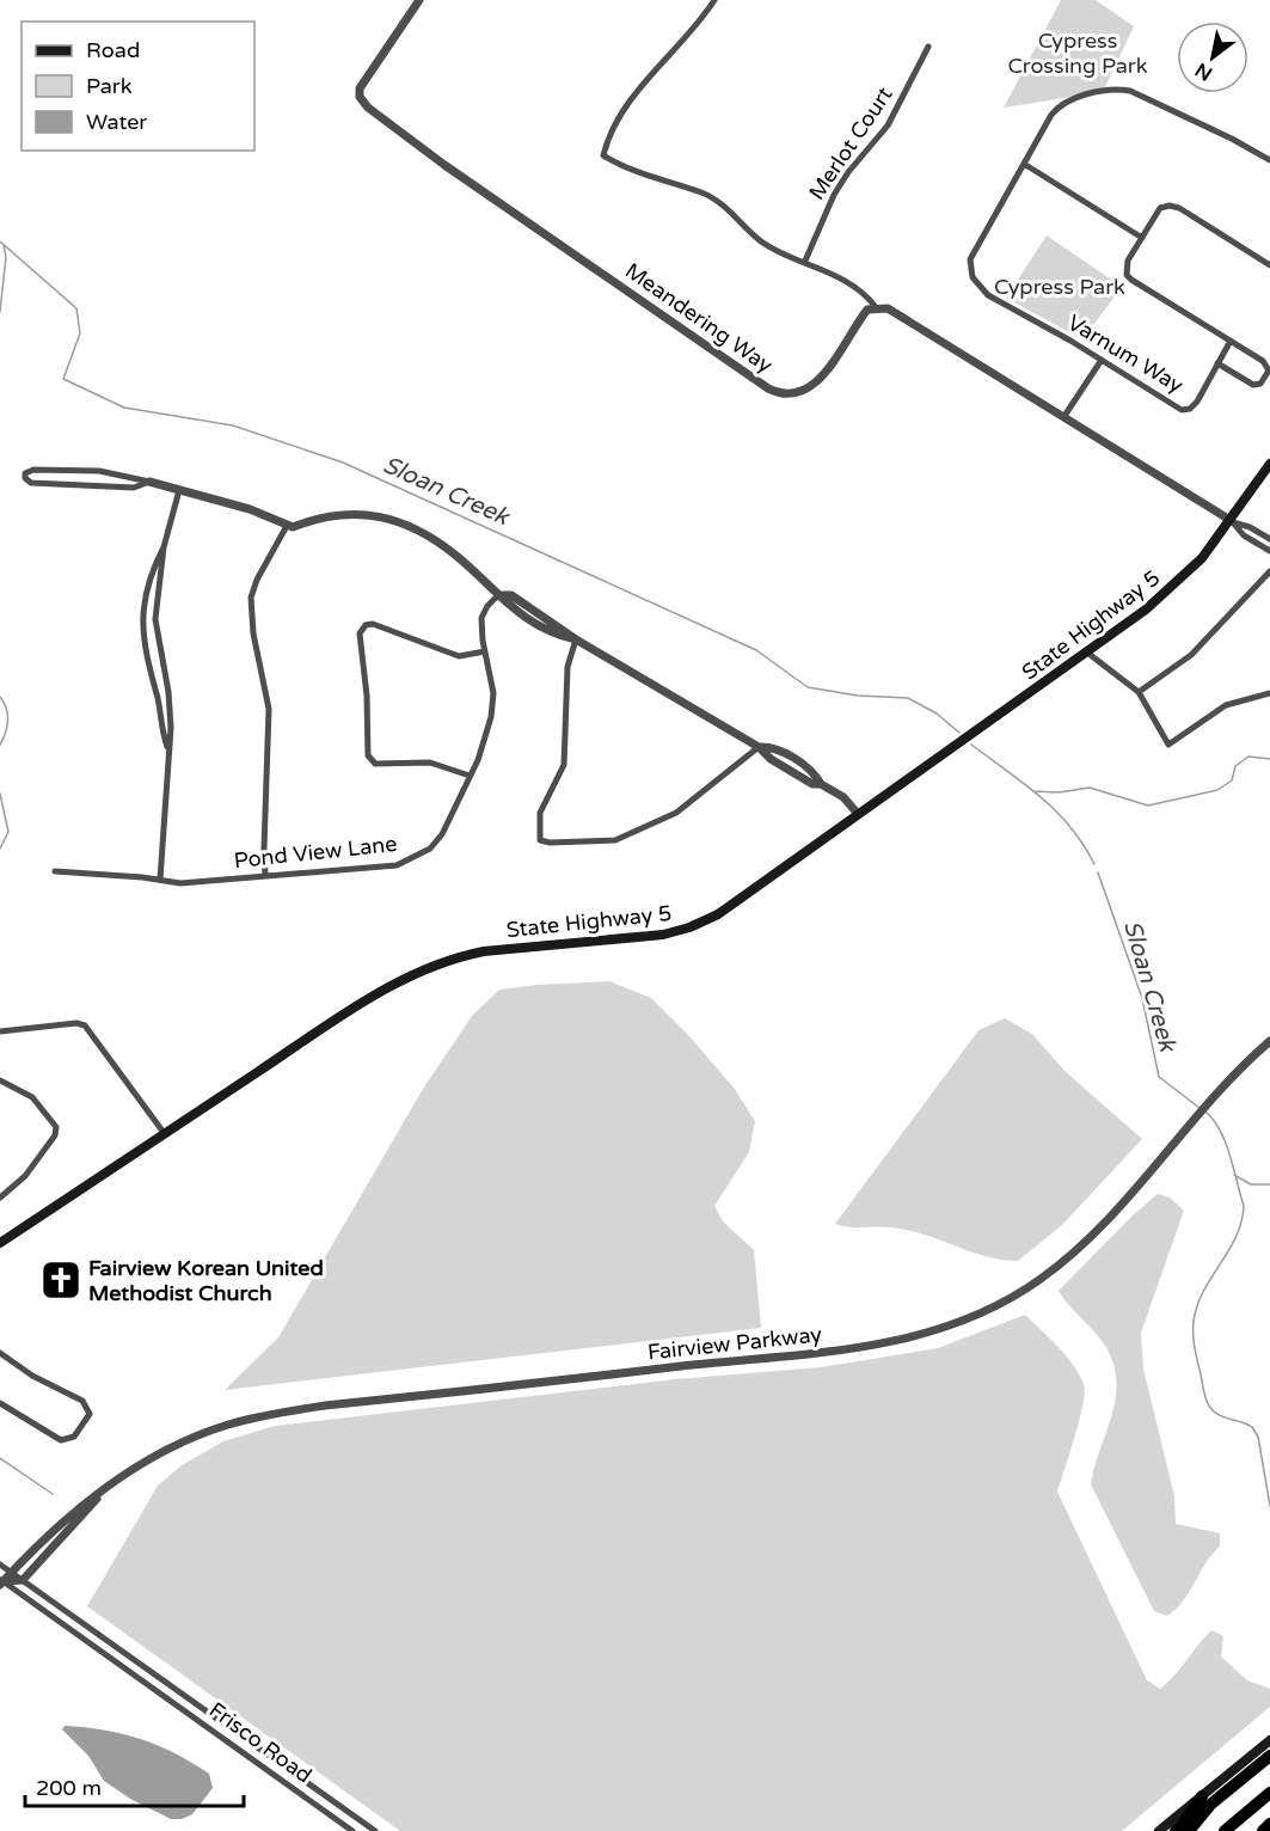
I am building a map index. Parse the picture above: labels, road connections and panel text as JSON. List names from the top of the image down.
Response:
{
  "streets": {
    "main road": ["State Highway 5"],
    "street": [
      "Merlot Court",
      "Meandering Way",
      "Varnum Way",
      "Pond View Lane",
      "Fairview Parkway",
      "Frisco Road"
    ]
  },
  "crossings": [
    ["Fairview Parkway", "Frisco Road"]
  ],
  "water": ["Sloan Creek"],
  "parks": ["Cypress Crossing Park", "Cypress Park"],
  "places": {
    "church": ["Fairview Korean United Methodist Church"]
  },
  "legend": ["Road", "Park", "Water"],
  "scale_bar": "200 m",
  "north": "bottom left"
}
